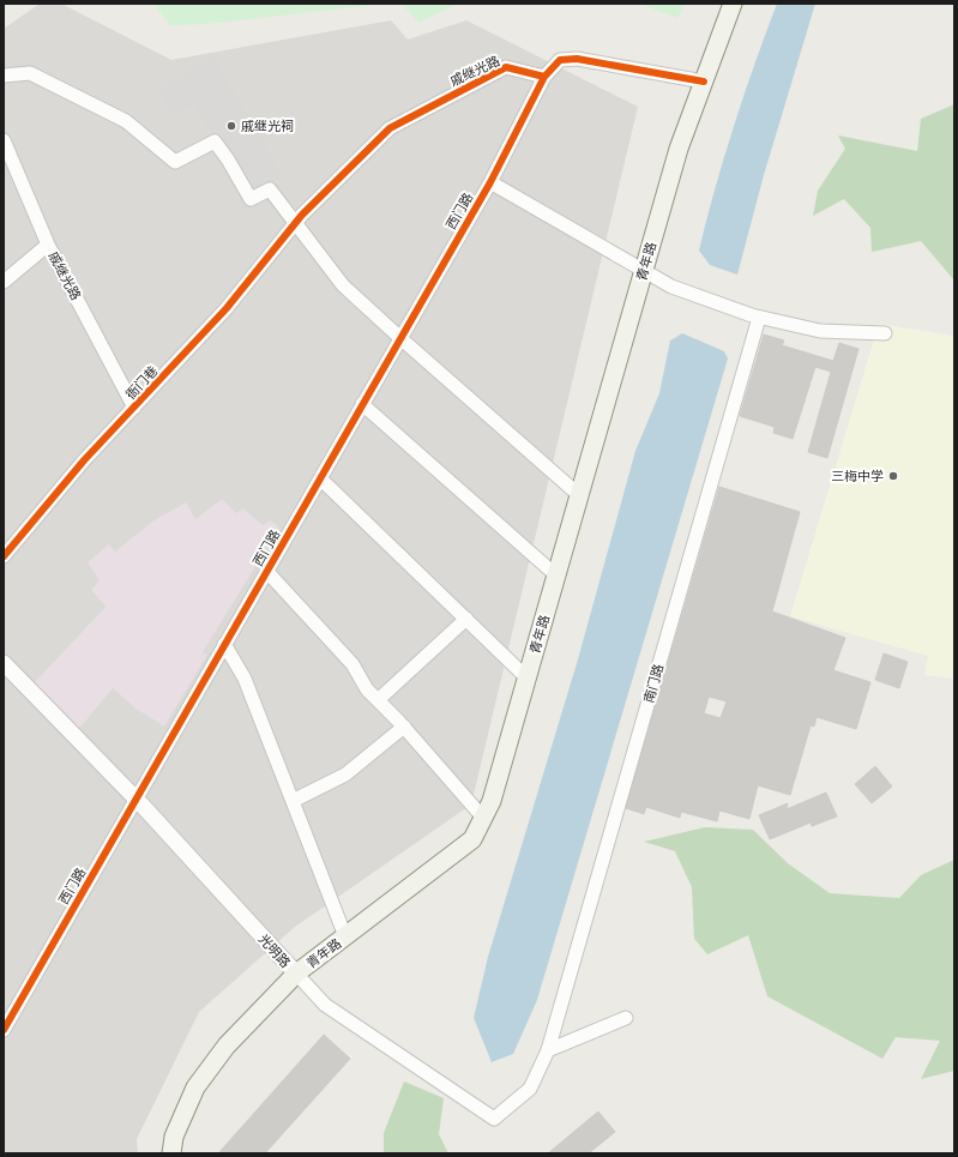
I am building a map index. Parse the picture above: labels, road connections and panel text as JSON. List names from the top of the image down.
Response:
{
  "streets": {
    "main road": ["青年路"],
    "street": [
      "戚继光路",
      "西门路",
      "衙门巷",
      "南门路",
      "光明路"
    ]
  },
  "crossings": [
    ["戚继光路", "西门路"],
    ["戚继光路", "衙门巷"],
    ["西门路", "光明路"],
    ["青年路", "光明路"],
    ["南门路", "光明路"]
  ],
  "places": ["戚继光祠", "三梅中学"]
}
